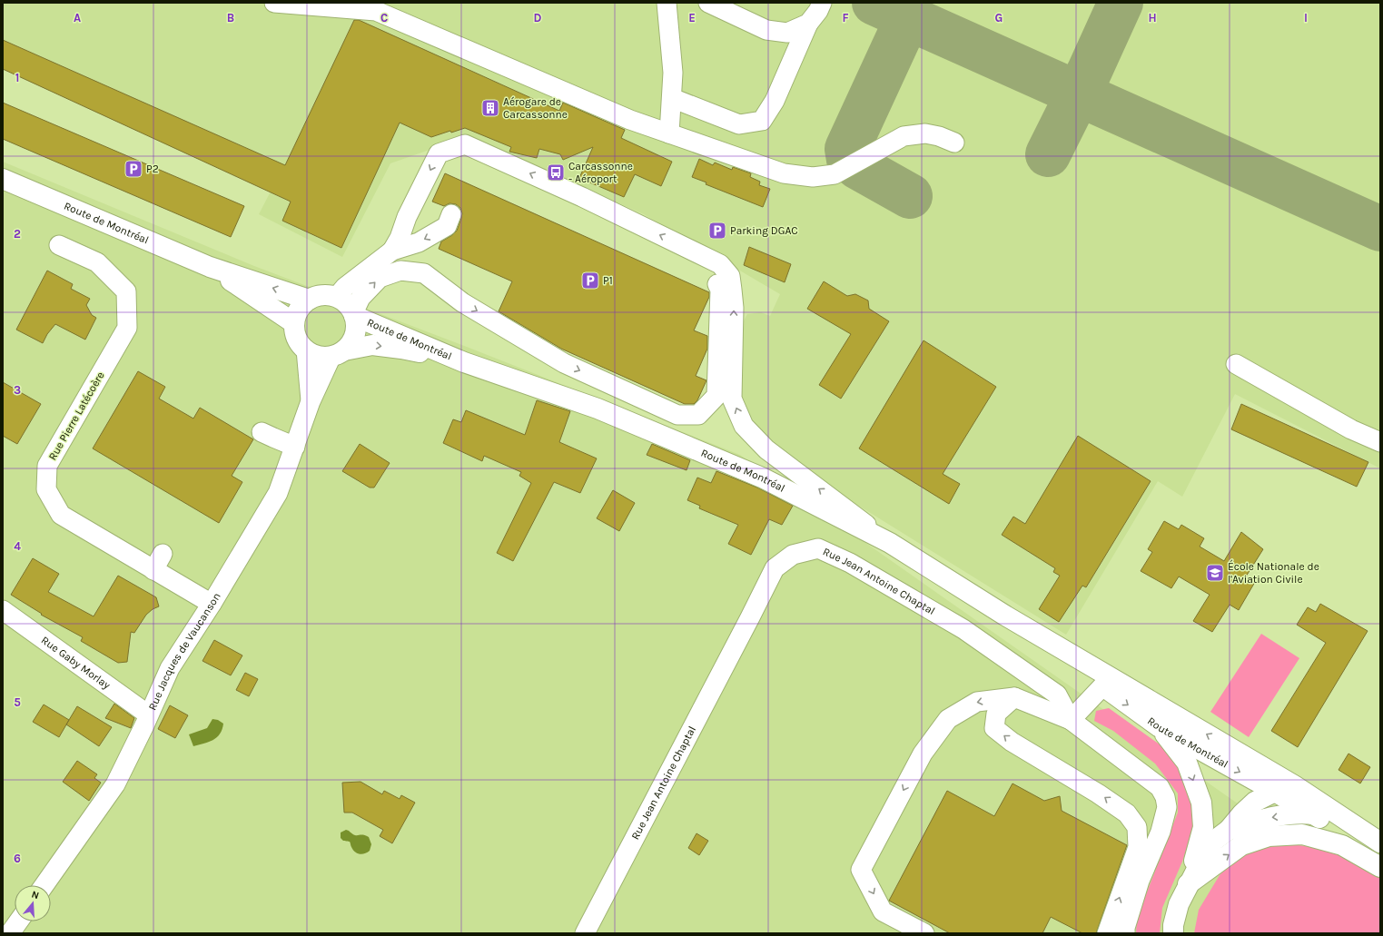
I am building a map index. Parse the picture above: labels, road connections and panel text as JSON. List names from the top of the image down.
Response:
{
  "streets": {
    "main road": ["Route de Montréal"],
    "street": [
      "Rue Pierre Latécoère",
      "Rue Jean Antoine Chaptal",
      "Rue Jacques de Vaucanson",
      "Rue Gaby Morlay"
    ]
  },
  "crossings": [
    ["Route de Montréal", "Rue Jacques de Vaucanson"],
    ["Rue Pierre Latécoère", "Rue Jacques de Vaucanson"],
    ["Rue Jacques de Vaucanson", "Rue Gaby Morlay"]
  ],
  "places": {
    "building": ["Aérogare de Carcassonne"],
    "parking": ["P2", "Parking DGAC", "P1"],
    "bus stop": ["Carcassonne - Aéroport"],
    "school or university": ["École Nationale de l'Aviation Civile"]
  },
  "north": "top",
  "grid": {
    "columns": [
      "A",
      "B",
      "C",
      "D",
      "E",
      "F",
      "G",
      "H",
      "I"
    ],
    "rows": [
      "1",
      "2",
      "3",
      "4",
      "5",
      "6"
    ]
  }
}
